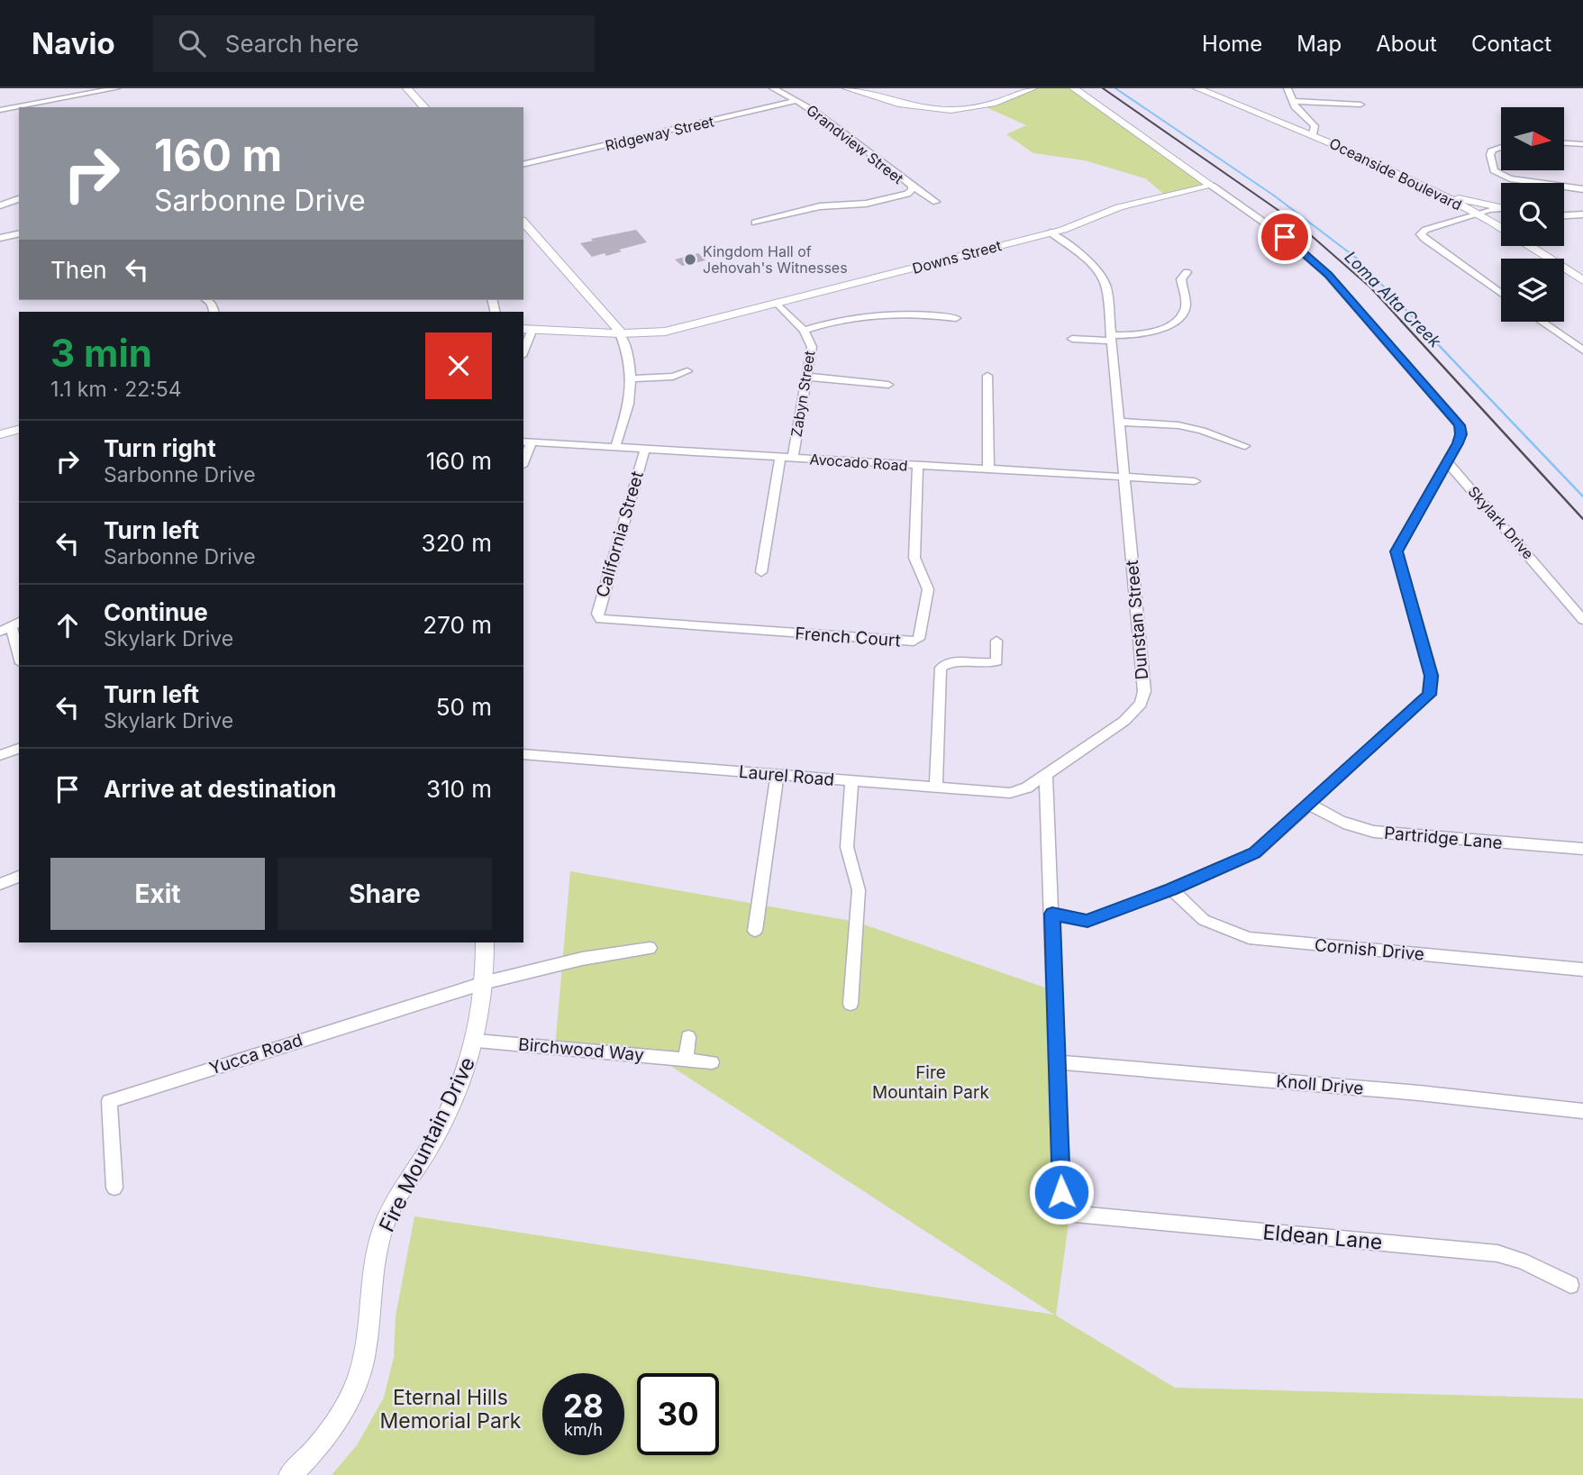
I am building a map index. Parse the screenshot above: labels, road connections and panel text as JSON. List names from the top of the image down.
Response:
{
  "streets": {
    "main road": [
      "Oceanside Boulevard",
      "Downs Street",
      "California Street",
      "Fire Mountain Drive"
    ],
    "street": [
      "Ridgeway Street",
      "Grandview Street",
      "Zabyn Street",
      "Avocado Road",
      "Skylark Drive",
      "Dunstan Street",
      "French Court",
      "Laurel Road",
      "Partridge Lane",
      "Cornish Drive",
      "Birchwood Way",
      "Yucca Road",
      "Knoll Drive",
      "Eldean Lane"
    ]
  },
  "crossings": [
    ["Ridgeway Street", "Grandview Street"],
    ["Downs Street", "Zabyn Street"],
    ["Downs Street", "California Street"],
    ["Downs Street", "Dunstan Street"],
    ["Zabyn Street", "Avocado Road"],
    ["Avocado Road", "California Street"],
    ["Avocado Road", "Dunstan Street"],
    ["Avocado Road", "French Court"],
    ["California Street", "French Court"],
    ["Dunstan Street", "Laurel Road"],
    ["Birchwood Way", "Fire Mountain Drive"],
    ["Yucca Road", "Fire Mountain Drive"],
    ["Knoll Drive", "Eldean Lane"]
  ],
  "water": ["Loma Alta Creek"],
  "parks": ["Fire Mountain Park", "Eternal Hills Memorial Park"],
  "places": ["Kingdom Hall of Jehovah's Witnesses"],
  "north": "right",
  "page": {
    "header": "Navio",
    "search": "Search here",
    "nav": [
      "Home",
      "Map",
      "About",
      "Contact"
    ],
    "turn": ["160 m", "Sarbonne Drive"],
    "then": "Then",
    "heading": ["3 min", "1.1 km · 22:54"],
    "list": [
      {
        "name": "Turn right",
        "note": "Sarbonne Drive",
        "value": "160 m"
      },
      {
        "name": "Turn left",
        "note": "Sarbonne Drive",
        "value": "320 m"
      },
      {
        "name": "Continue",
        "note": "Skylark Drive",
        "value": "270 m"
      },
      {
        "name": "Turn left",
        "note": "Skylark Drive",
        "value": "50 m"
      },
      {
        "name": "Arrive at destination",
        "value": "310 m"
      }
    ],
    "buttons": ["Exit", "Share"],
    "speed": "28 km/h",
    "limit": "30"
  }
}
